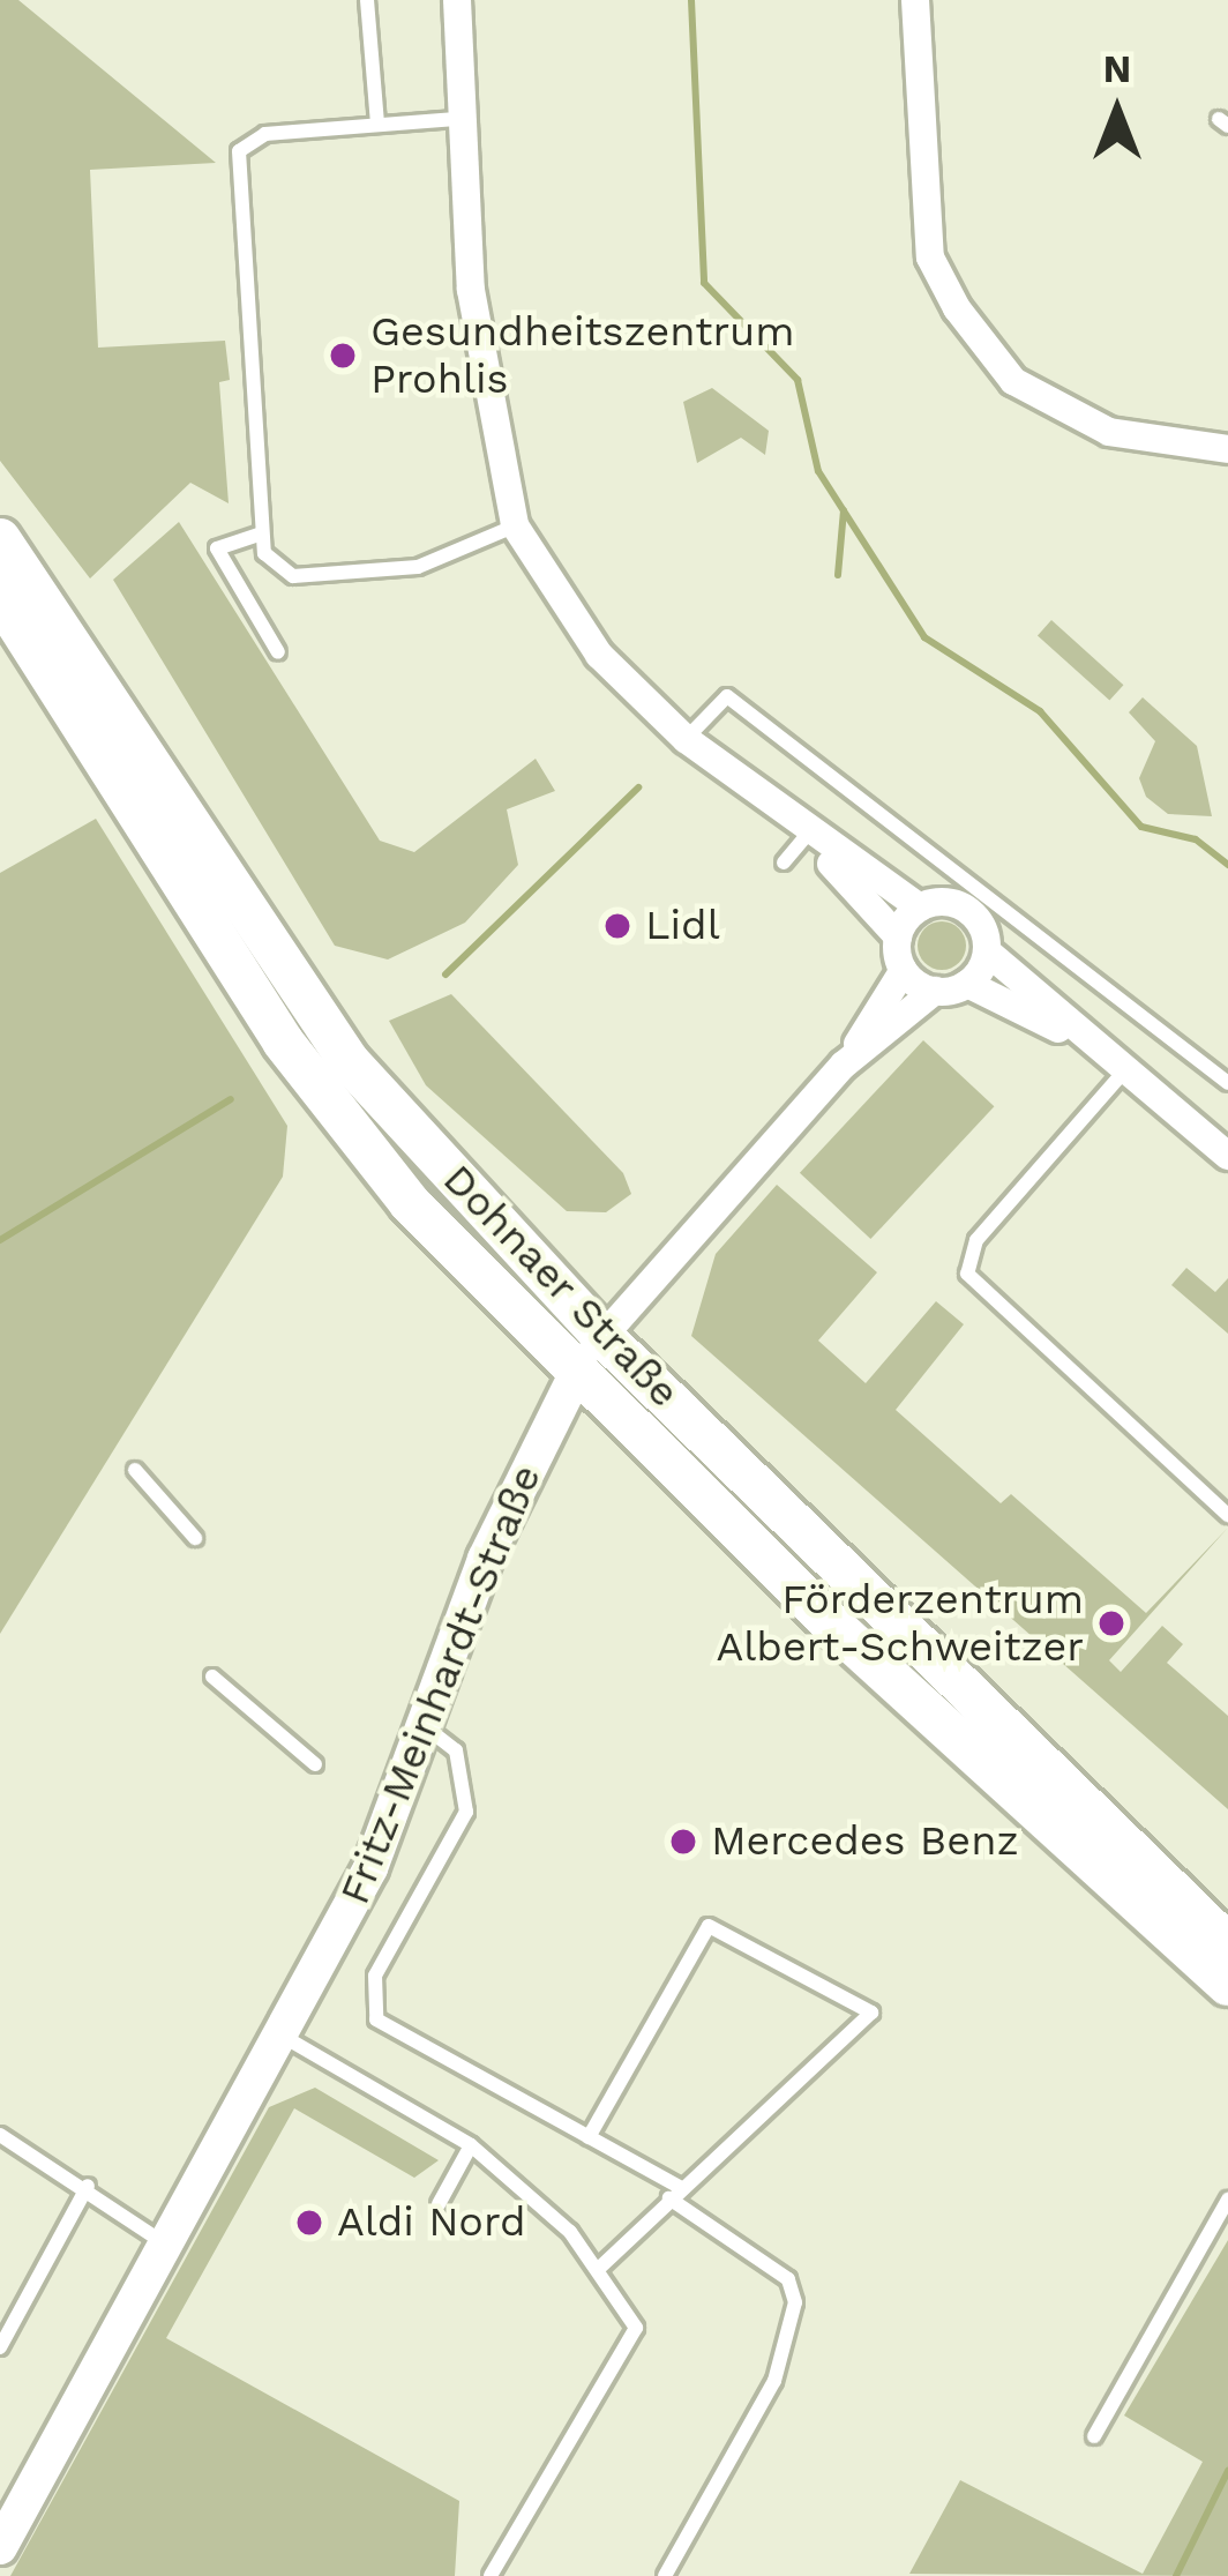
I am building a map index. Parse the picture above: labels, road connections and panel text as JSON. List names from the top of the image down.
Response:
{
  "streets": {
    "main road": ["Dohnaer Straße"],
    "street": ["Fritz-Meinhardt-Straße"]
  },
  "crossings": [
    ["Dohnaer Straße", "Fritz-Meinhardt-Straße"]
  ],
  "places": [
    "Gesundheitszentrum Prohlis",
    "Lidl",
    "Förderzentrum Albert-Schweitzer",
    "Mercedes Benz",
    "Aldi Nord"
  ],
  "north": "top"
}
